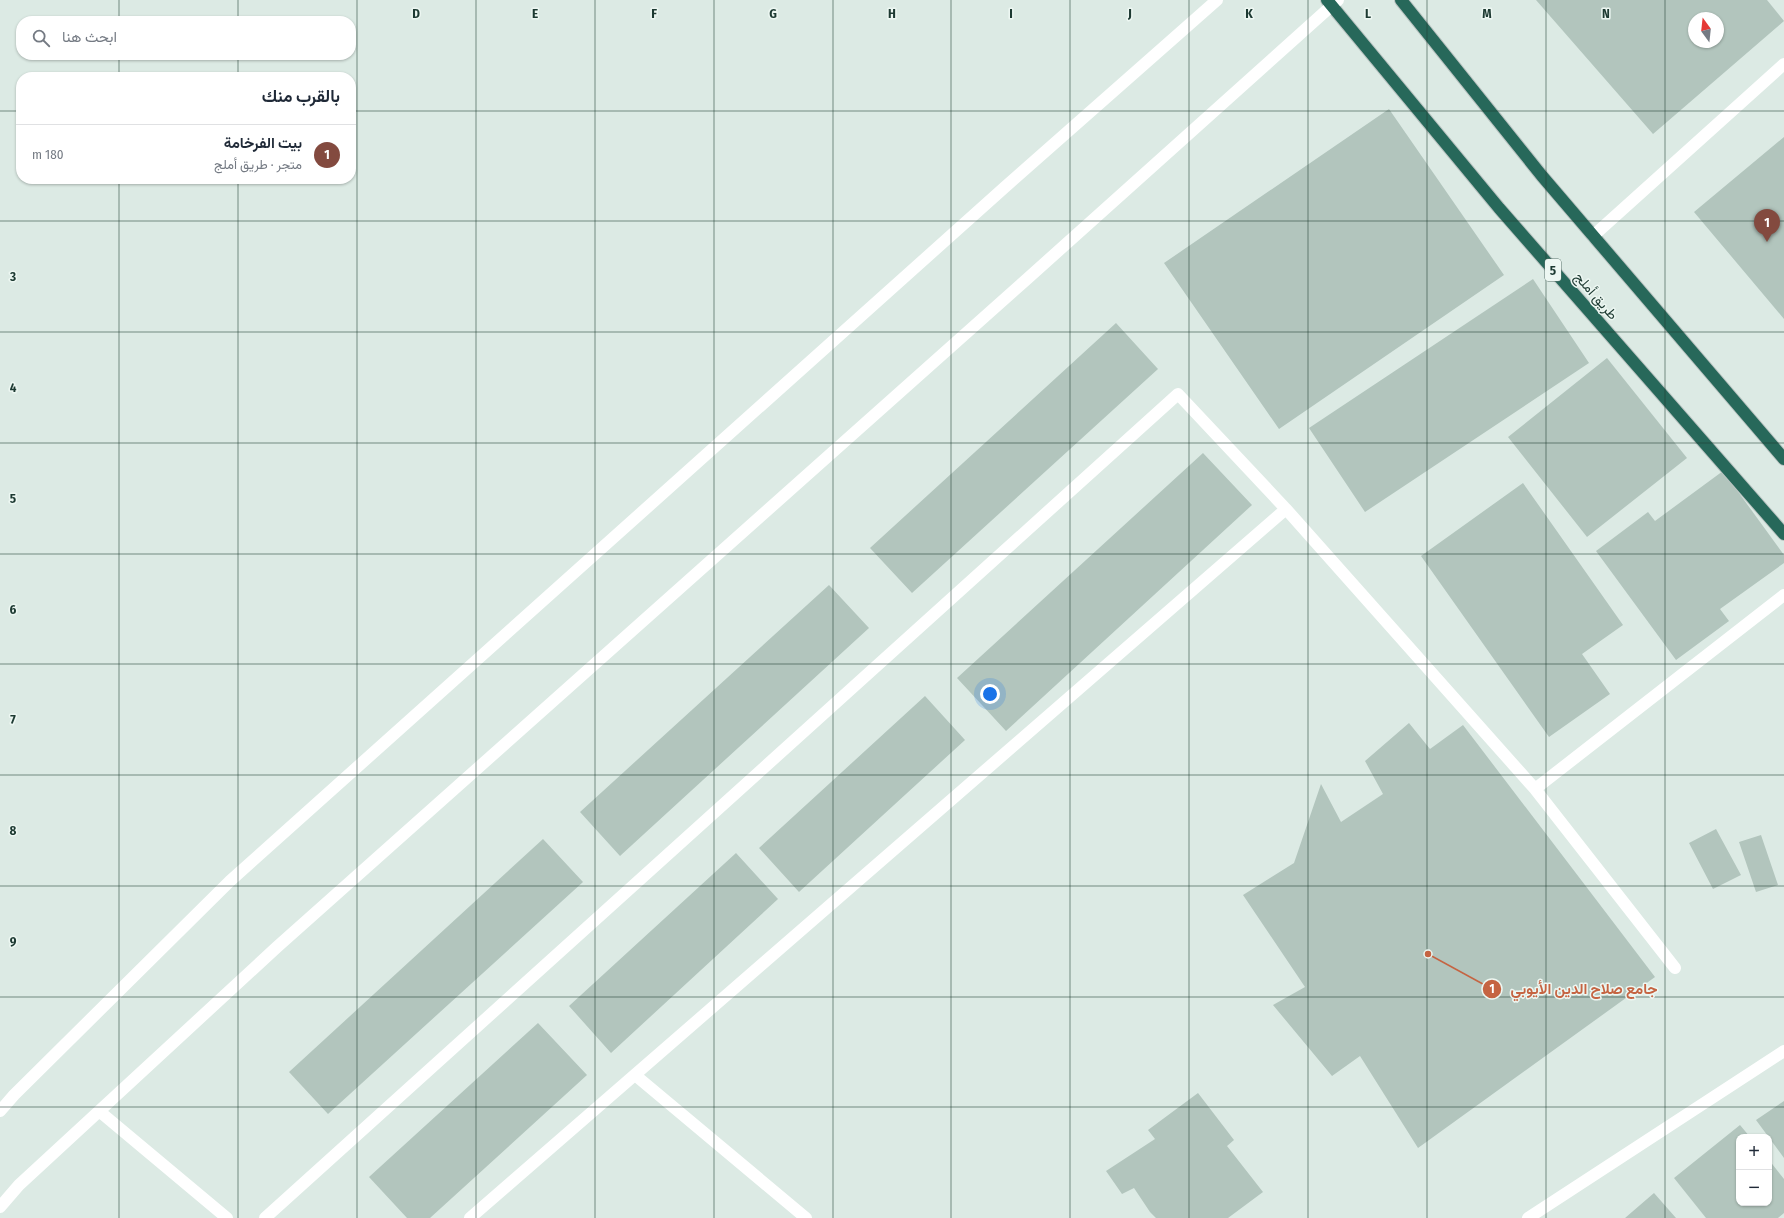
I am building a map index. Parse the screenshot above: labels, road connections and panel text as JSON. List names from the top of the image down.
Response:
{
  "streets": {
    "highway": ["5", "طريق أملج"]
  },
  "places": ["جامع صلاح الدين الأيوبي"],
  "north": "top",
  "page": {
    "search": "ابحث هنا",
    "heading": "بالقرب منك",
    "list": [
      {
        "mark": "1",
        "name": "بيت الفرخامة",
        "note": "متجر · طريق أملج",
        "value": "180 m"
      }
    ],
    "pins": "1",
    "map_buttons": ["+", "−"]
  },
  "grid": {
    "columns": [
      "D",
      "E",
      "F",
      "G",
      "H",
      "I",
      "J",
      "K",
      "L",
      "M",
      "N"
    ],
    "rows": [
      "3",
      "4",
      "5",
      "6",
      "7",
      "8",
      "9"
    ]
  }
}
